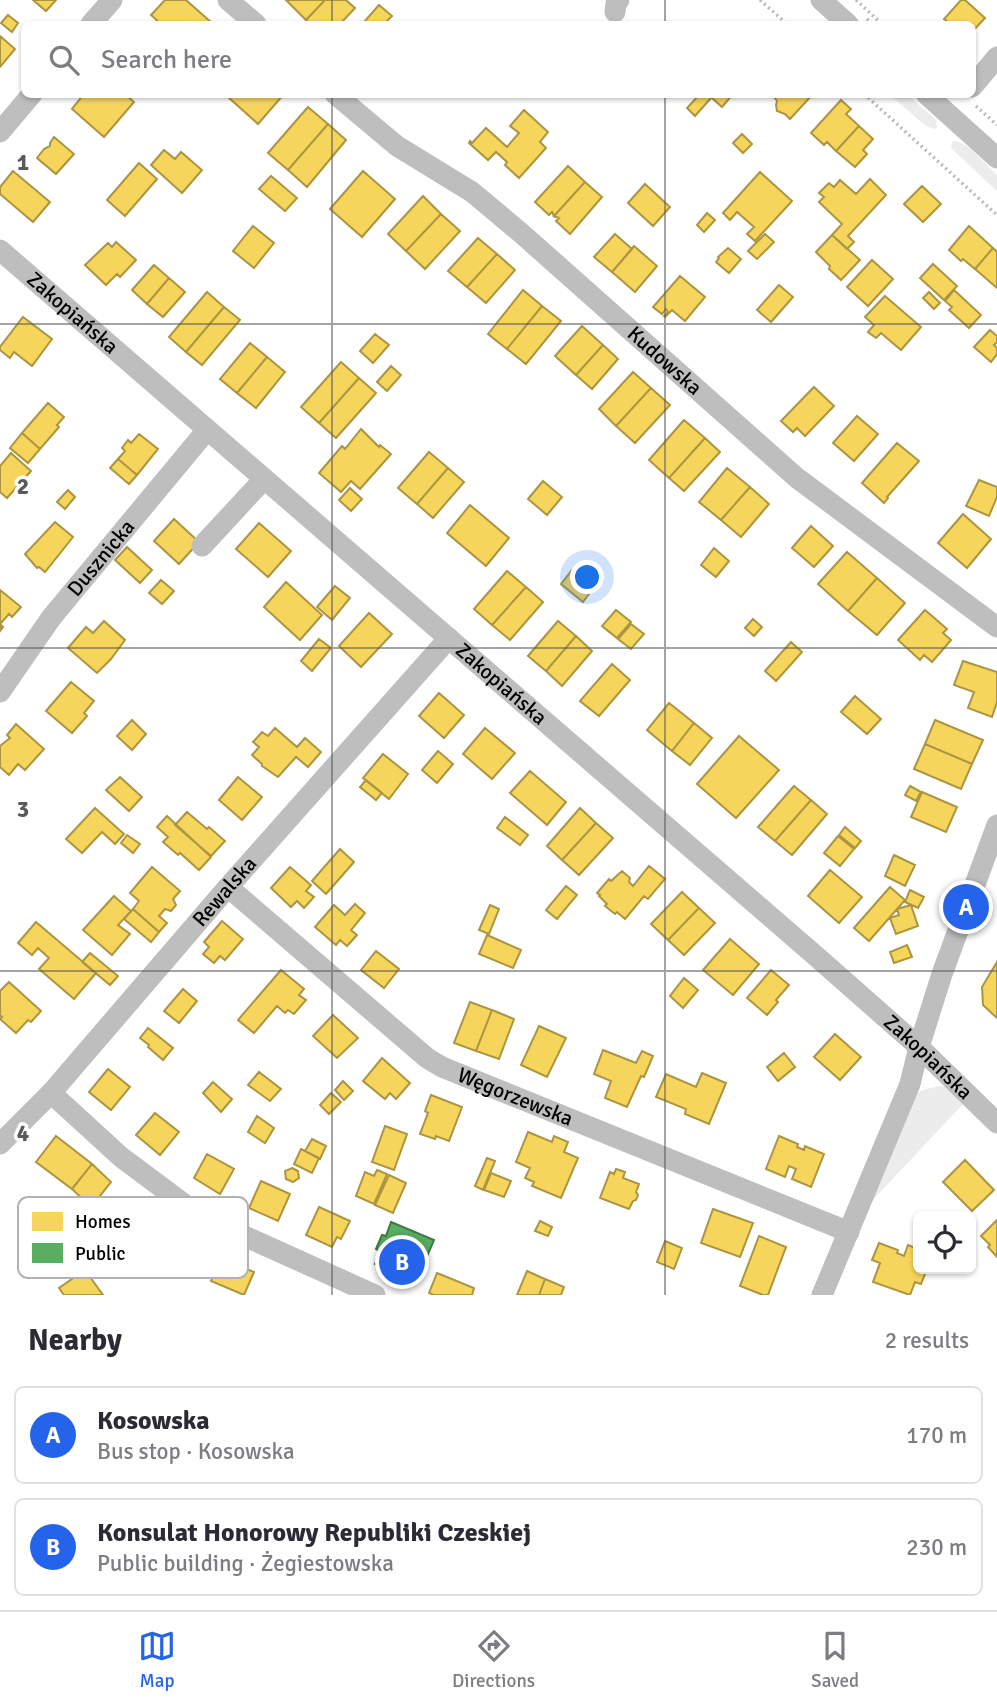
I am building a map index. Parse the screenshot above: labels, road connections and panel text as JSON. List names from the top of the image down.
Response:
{
  "streets": {
    "street": [
      "Zakopiańska",
      "Kudowska",
      "Dusznicka",
      "Rewalska",
      "Węgorzewska"
    ]
  },
  "crossings": [
    ["Zakopiańska", "Dusznicka"],
    ["Zakopiańska", "Rewalska"],
    ["Rewalska", "Węgorzewska"]
  ],
  "legend": ["Homes", "Public"],
  "page": {
    "search": "Search here",
    "pins": ["A", "B"],
    "heading": ["Nearby", "2 results"],
    "list": [
      {
        "mark": "A",
        "name": "Kosowska",
        "note": "Bus stop · Kosowska",
        "value": "170 m"
      },
      {
        "mark": "B",
        "name": "Konsulat Honorowy Republiki Czeskiej",
        "note": "Public building · Żegiestowska",
        "value": "230 m"
      }
    ],
    "nav": ["Map", "Directions", "Saved"]
  },
  "grid": {
    "rows": [
      "1",
      "2",
      "3",
      "4"
    ]
  }
}
